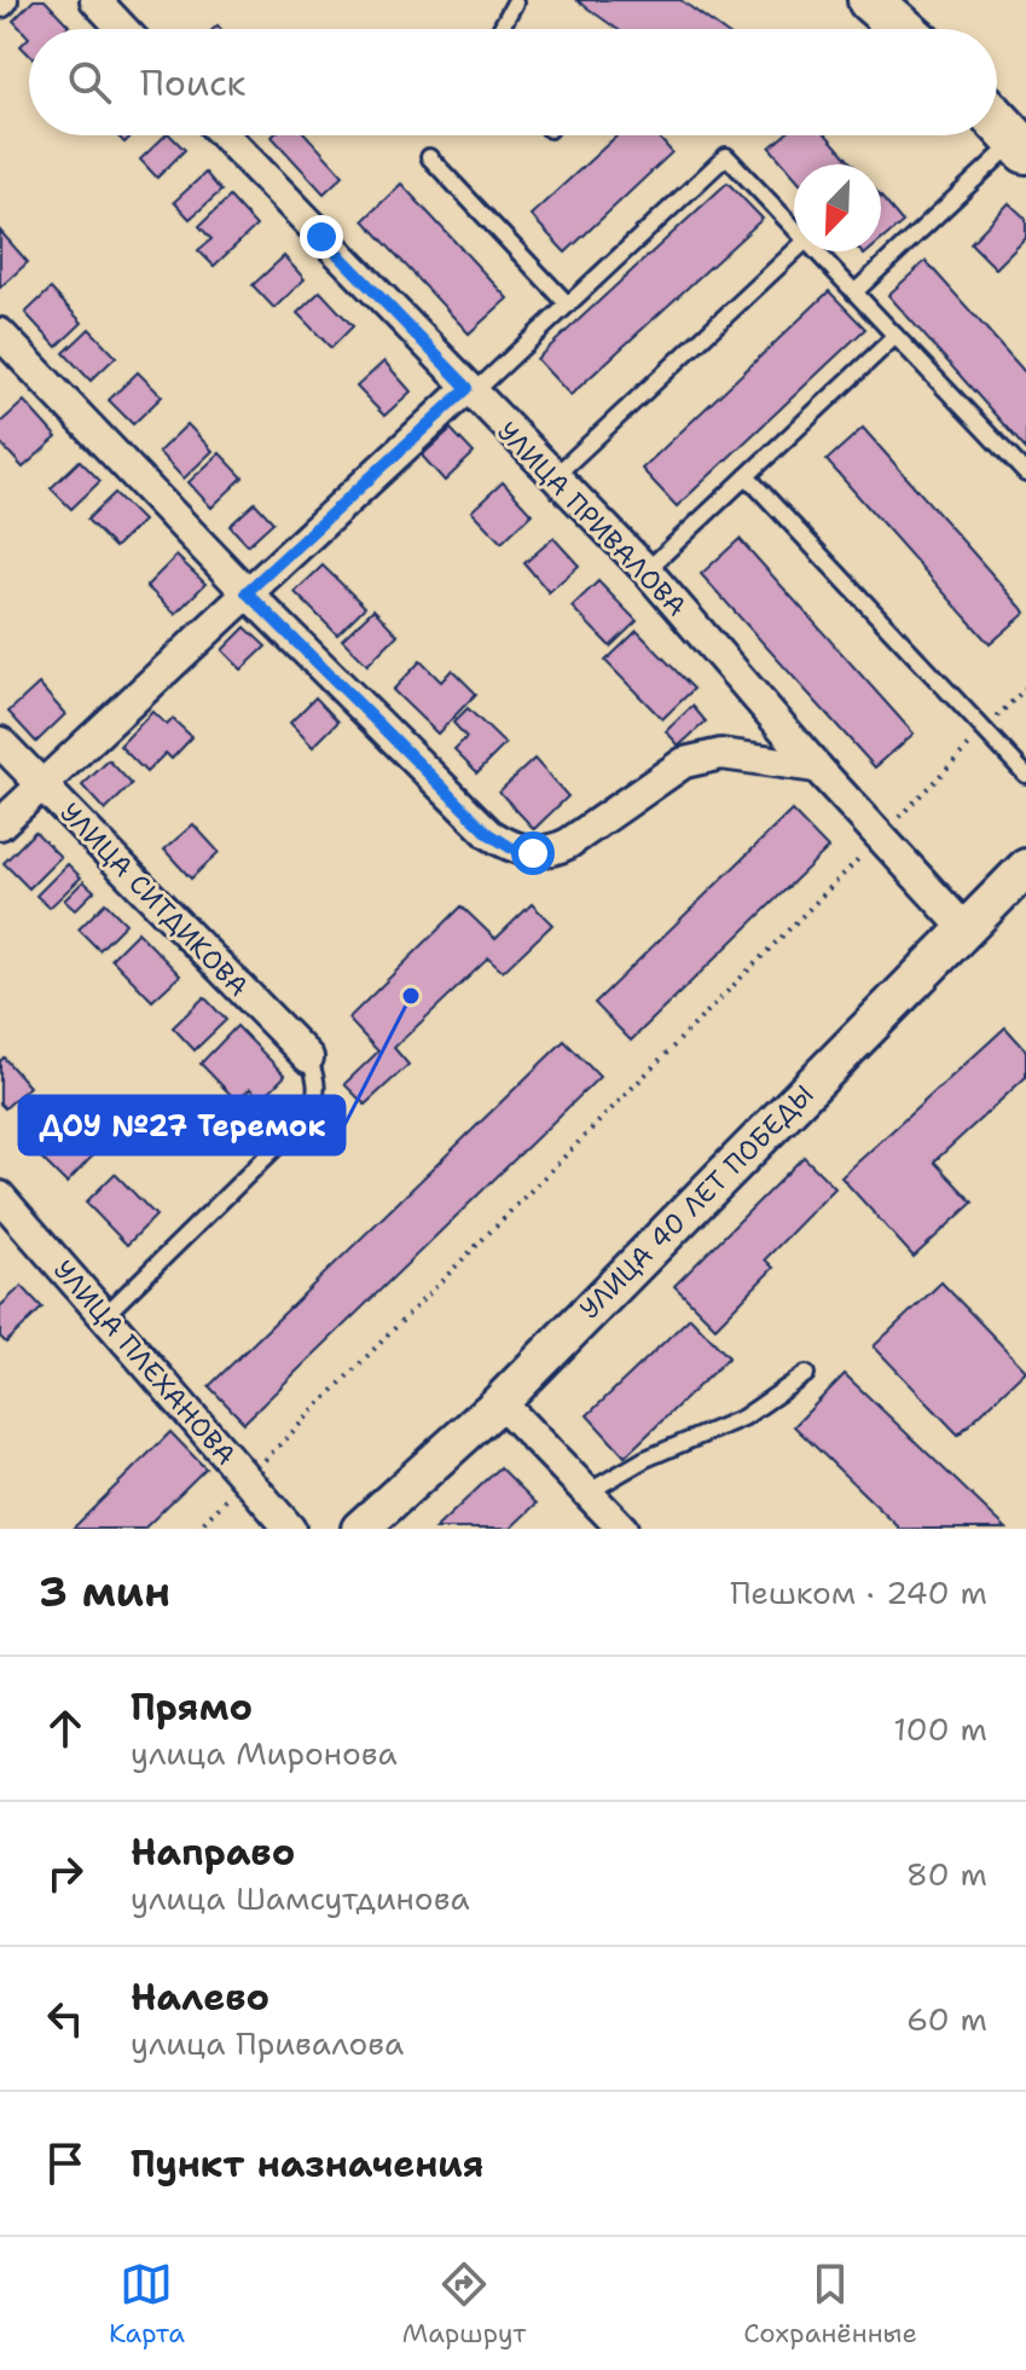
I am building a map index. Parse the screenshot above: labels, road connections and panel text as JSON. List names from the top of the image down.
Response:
{
  "streets": {
    "street": [
      "УЛИЦА ПРИВАЛОВА",
      "УЛИЦА СИТДИКОВА",
      "УЛИЦА 40 ЛЕТ ПОБЕДЫ",
      "УЛИЦА ПЛЕХАНОВА"
    ]
  },
  "crossings": [
    ["УЛИЦА ПРИВАЛОВА", "УЛИЦА 40 ЛЕТ ПОБЕДЫ"]
  ],
  "places": ["ДОУ №27 Теремок"],
  "north": "bottom left",
  "page": {
    "search": "Поиск",
    "heading": ["3 мин", "Пешком · 240 m"],
    "list": [
      ["Прямо", "улица Миронова", "100 m"],
      ["Направо", "улица Шамсутдинова", "80 m"],
      ["Налево", "улица Привалова", "60 m"],
      "Пункт назначения"
    ],
    "nav": ["Карта", "Маршрут", "Сохранённые"]
  }
}
